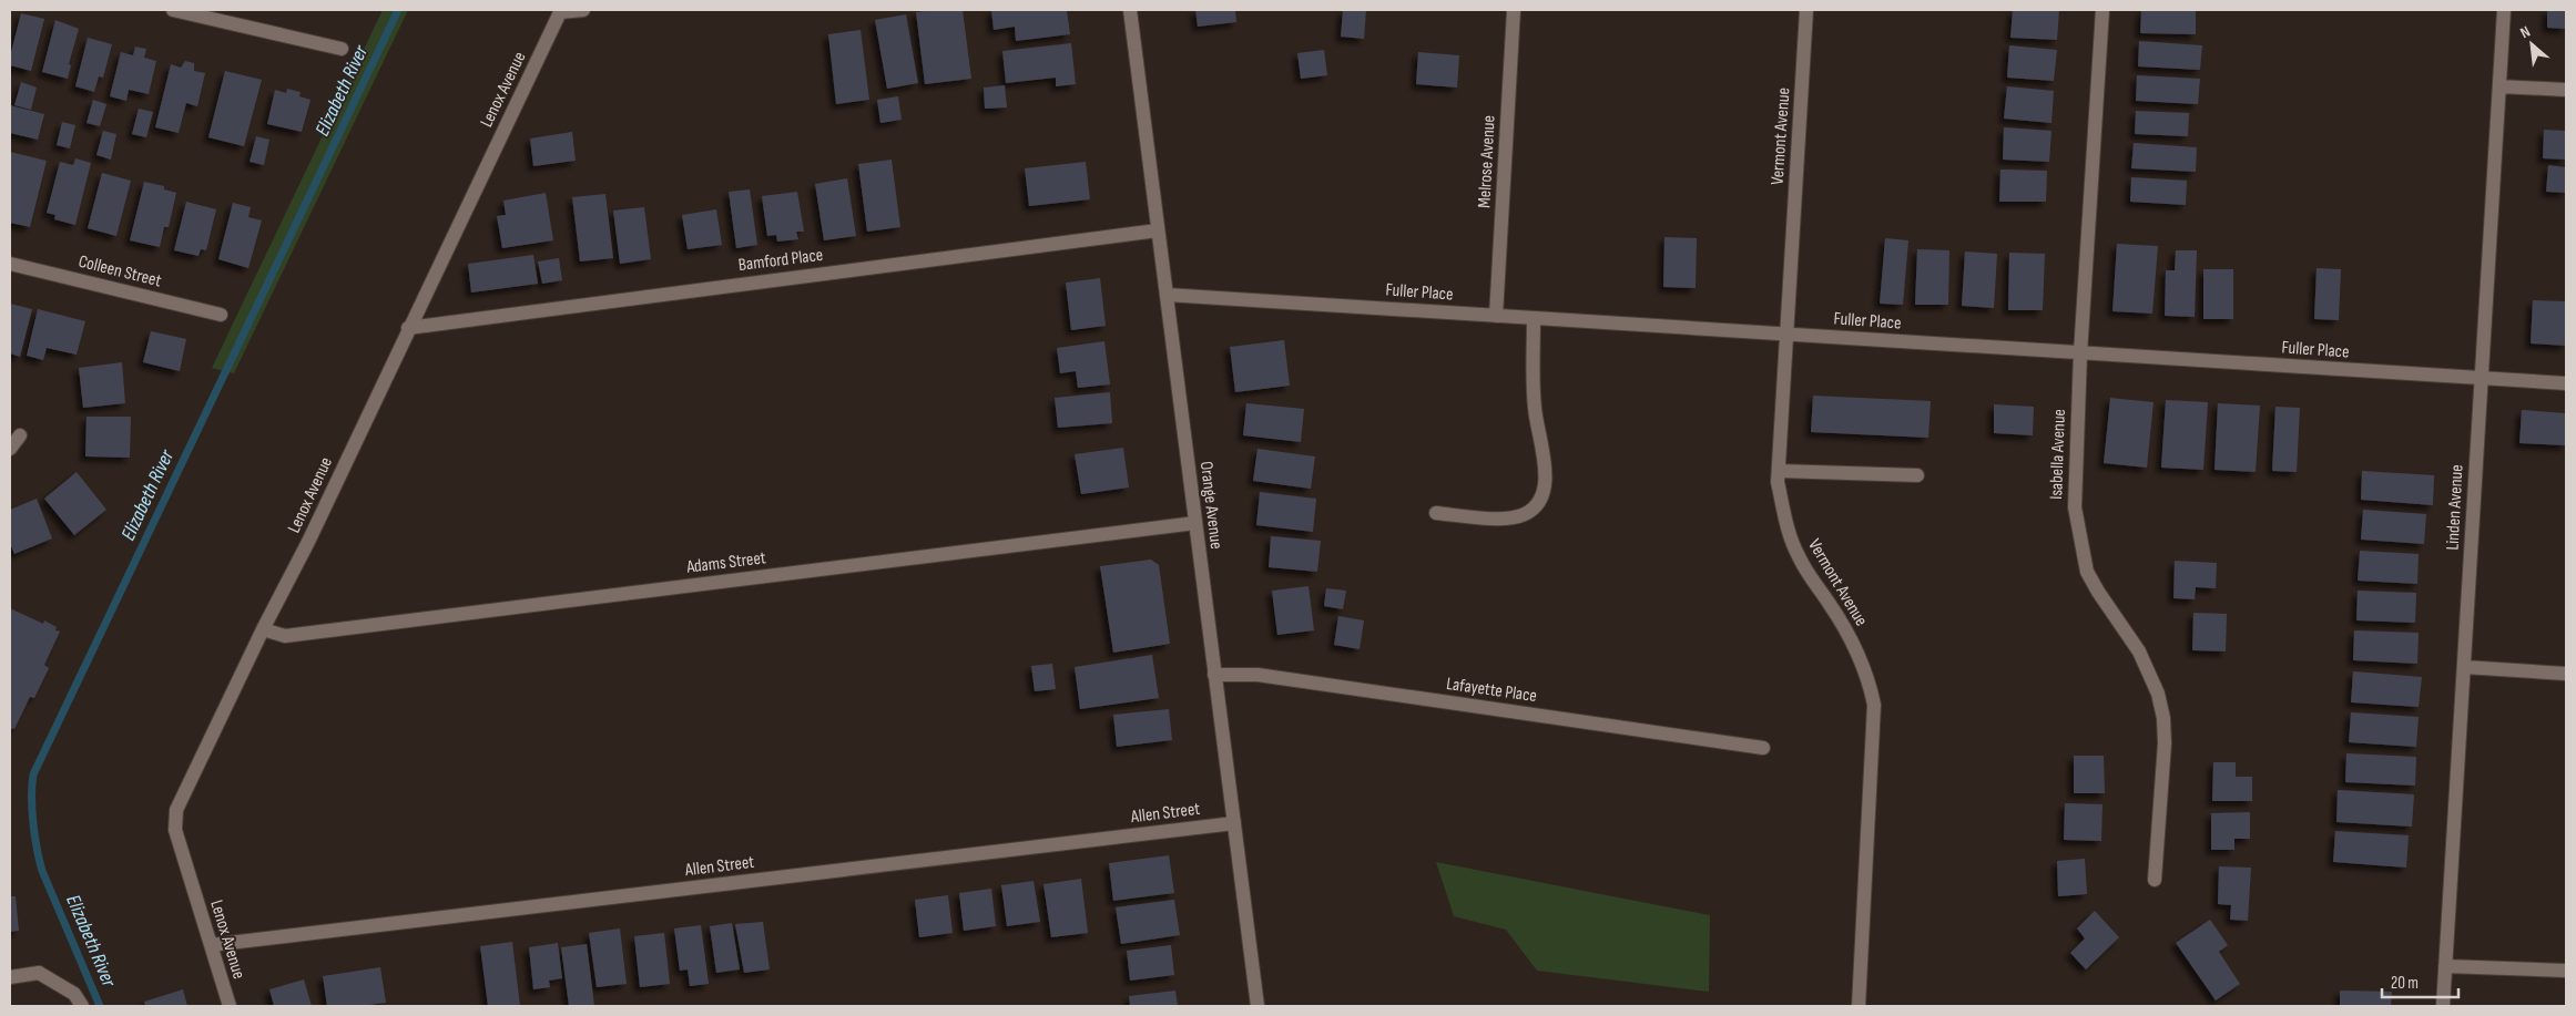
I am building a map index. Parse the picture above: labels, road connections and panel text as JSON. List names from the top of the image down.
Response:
{
  "streets": {
    "street": [
      "Lenox Avenue",
      "Vermont Avenue",
      "Melrose Avenue",
      "Bamford Place",
      "Colleen Street",
      "Fuller Place",
      "Isabella Avenue",
      "Orange Avenue",
      "Linden Avenue",
      "Adams Street",
      "Lafayette Place",
      "Allen Street"
    ]
  },
  "crossings": [
    ["Lenox Avenue", "Bamford Place"],
    ["Lenox Avenue", "Adams Street"],
    ["Lenox Avenue", "Allen Street"],
    ["Vermont Avenue", "Fuller Place"],
    ["Melrose Avenue", "Fuller Place"],
    ["Bamford Place", "Orange Avenue"],
    ["Fuller Place", "Isabella Avenue"],
    ["Fuller Place", "Orange Avenue"],
    ["Fuller Place", "Linden Avenue"],
    ["Orange Avenue", "Adams Street"],
    ["Orange Avenue", "Lafayette Place"],
    ["Orange Avenue", "Allen Street"]
  ],
  "water": ["Elizabeth River"],
  "scale_bar": "20 m",
  "north": "top left"
}
